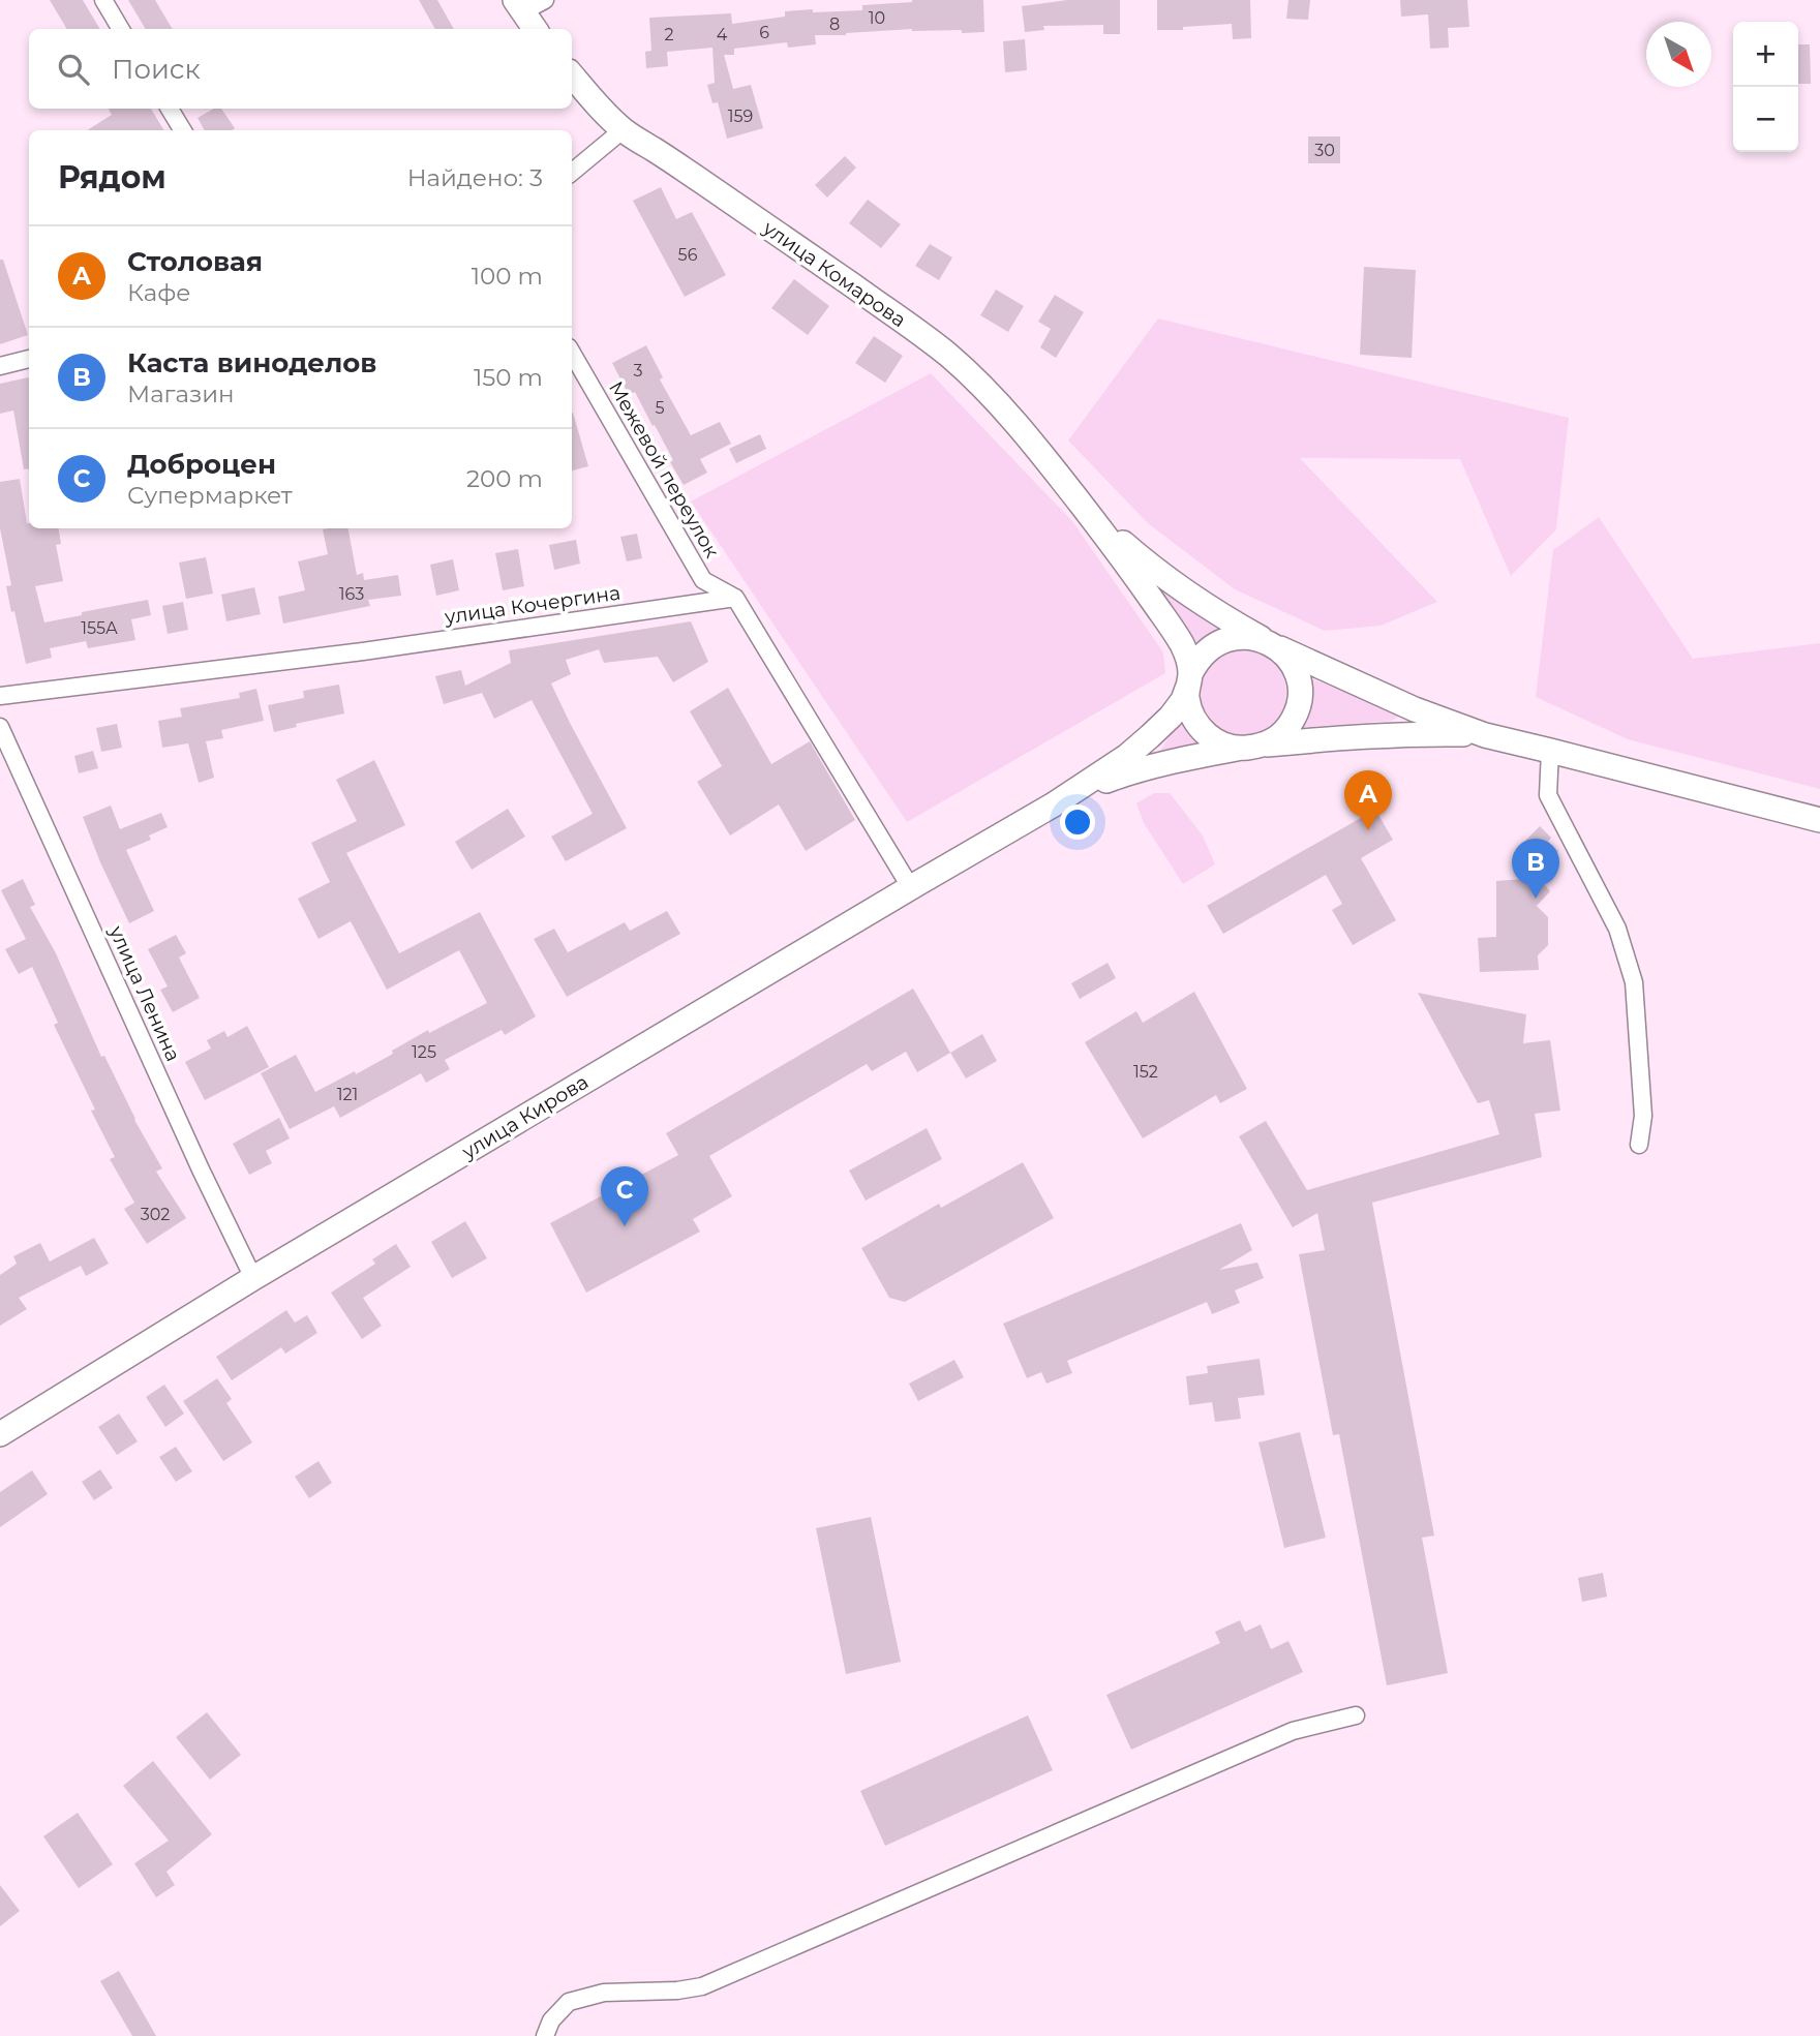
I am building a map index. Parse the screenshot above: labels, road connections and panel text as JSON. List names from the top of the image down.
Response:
{
  "streets": {
    "main road": ["улица Комарова", "улица Кирова"],
    "street": ["Межевой переулок", "улица Кочергина", "улица Ленина"]
  },
  "crossings": [
    ["Межевой переулок", "улица Кочергина"],
    ["улица Ленина", "улица Кирова"]
  ],
  "house_numbers": [
    "10",
    "8",
    "6",
    "2",
    "4",
    "159",
    "30",
    "56",
    "3",
    "5",
    "163",
    "155А",
    "125",
    "152",
    "121",
    "302"
  ],
  "north": "bottom right",
  "page": {
    "map_buttons": ["+", "−"],
    "search": "Поиск",
    "heading": ["Рядом", "Найдено: 3"],
    "list": [
      {
        "mark": "A",
        "name": "Столовая",
        "note": "Кафе",
        "value": "100 m"
      },
      {
        "mark": "B",
        "name": "Каста виноделов",
        "note": "Магазин",
        "value": "150 m"
      },
      {
        "mark": "C",
        "name": "Доброцен",
        "note": "Супермаркет",
        "value": "200 m"
      }
    ],
    "pins": ["A", "B", "C"]
  }
}
